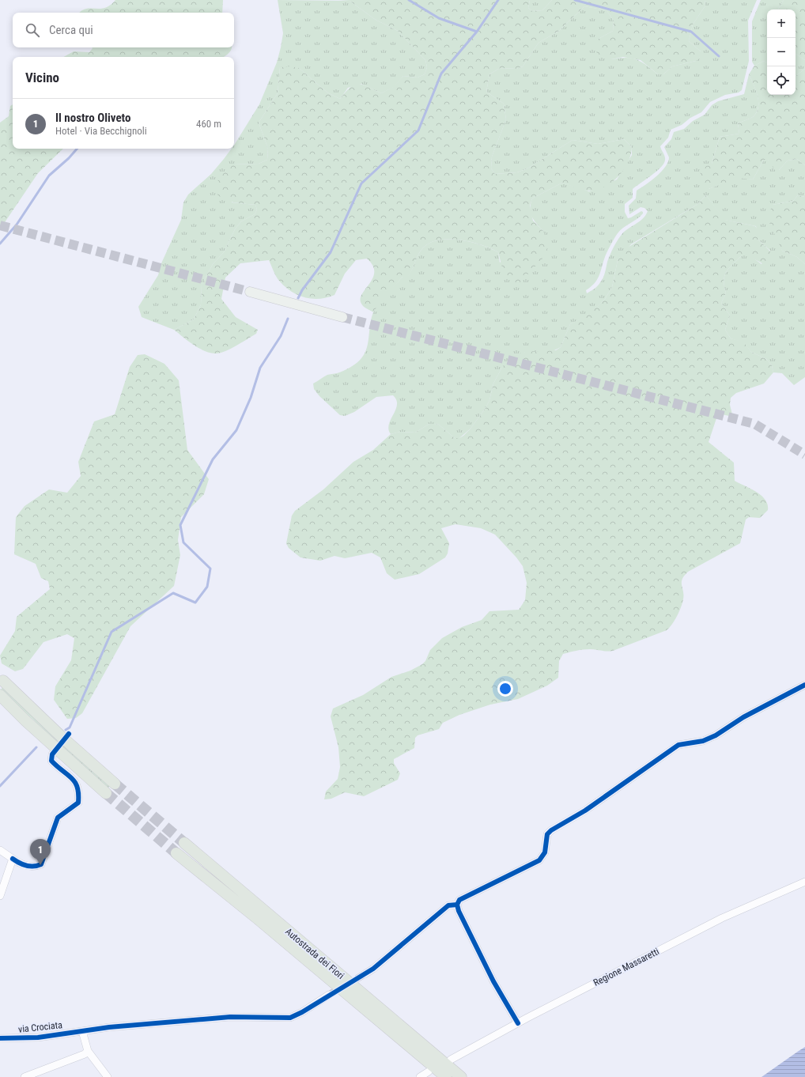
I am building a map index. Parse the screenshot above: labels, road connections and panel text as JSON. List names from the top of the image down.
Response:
{
  "streets": {
    "highway": ["Autostrada dei Fiori"],
    "street": ["Regione Massaretti", "via Crociata"]
  },
  "page": {
    "map_buttons": ["+", "−"],
    "search": "Cerca qui",
    "heading": "Vicino",
    "list": [
      {
        "mark": "1",
        "name": "Il nostro Oliveto",
        "note": "Hotel · Via Becchignoli",
        "value": "460 m"
      }
    ],
    "pins": "1"
  }
}
